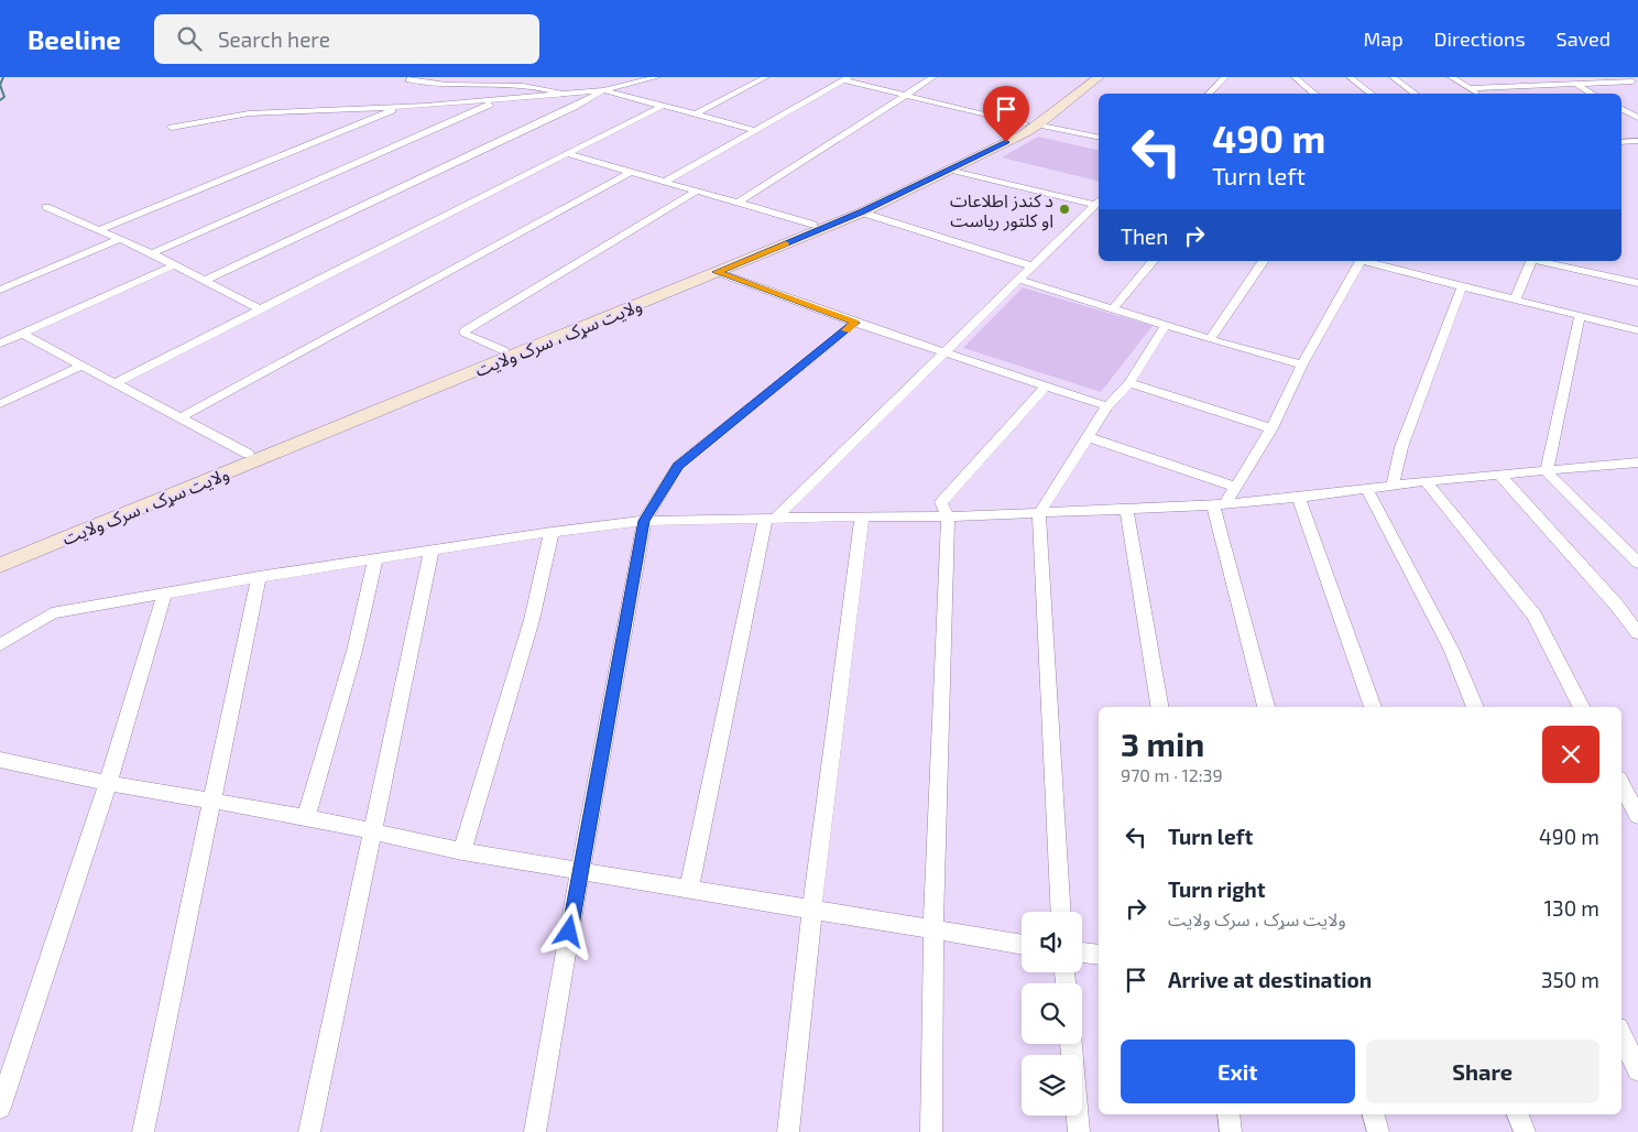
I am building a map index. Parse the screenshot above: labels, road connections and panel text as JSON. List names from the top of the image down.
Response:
{
  "streets": {
    "main road": ["ولایت سړک ، سرک ولایت"]
  },
  "places": ["د کندز اطلاعات او کلتور ریاست"],
  "page": {
    "header": "Beeline",
    "search": "Search here",
    "nav": ["Map", "Directions", "Saved"],
    "turn": ["490 m", "Turn left"],
    "then": "Then",
    "heading": ["3 min", "970 m · 12:39"],
    "list": [
      {
        "name": "Turn left",
        "value": "490 m"
      },
      {
        "name": "Turn right",
        "note": "ولایت سړک ، سرک ولایت",
        "value": "130 m"
      },
      {
        "name": "Arrive at destination",
        "value": "350 m"
      }
    ],
    "buttons": ["Exit", "Share"]
  }
}
